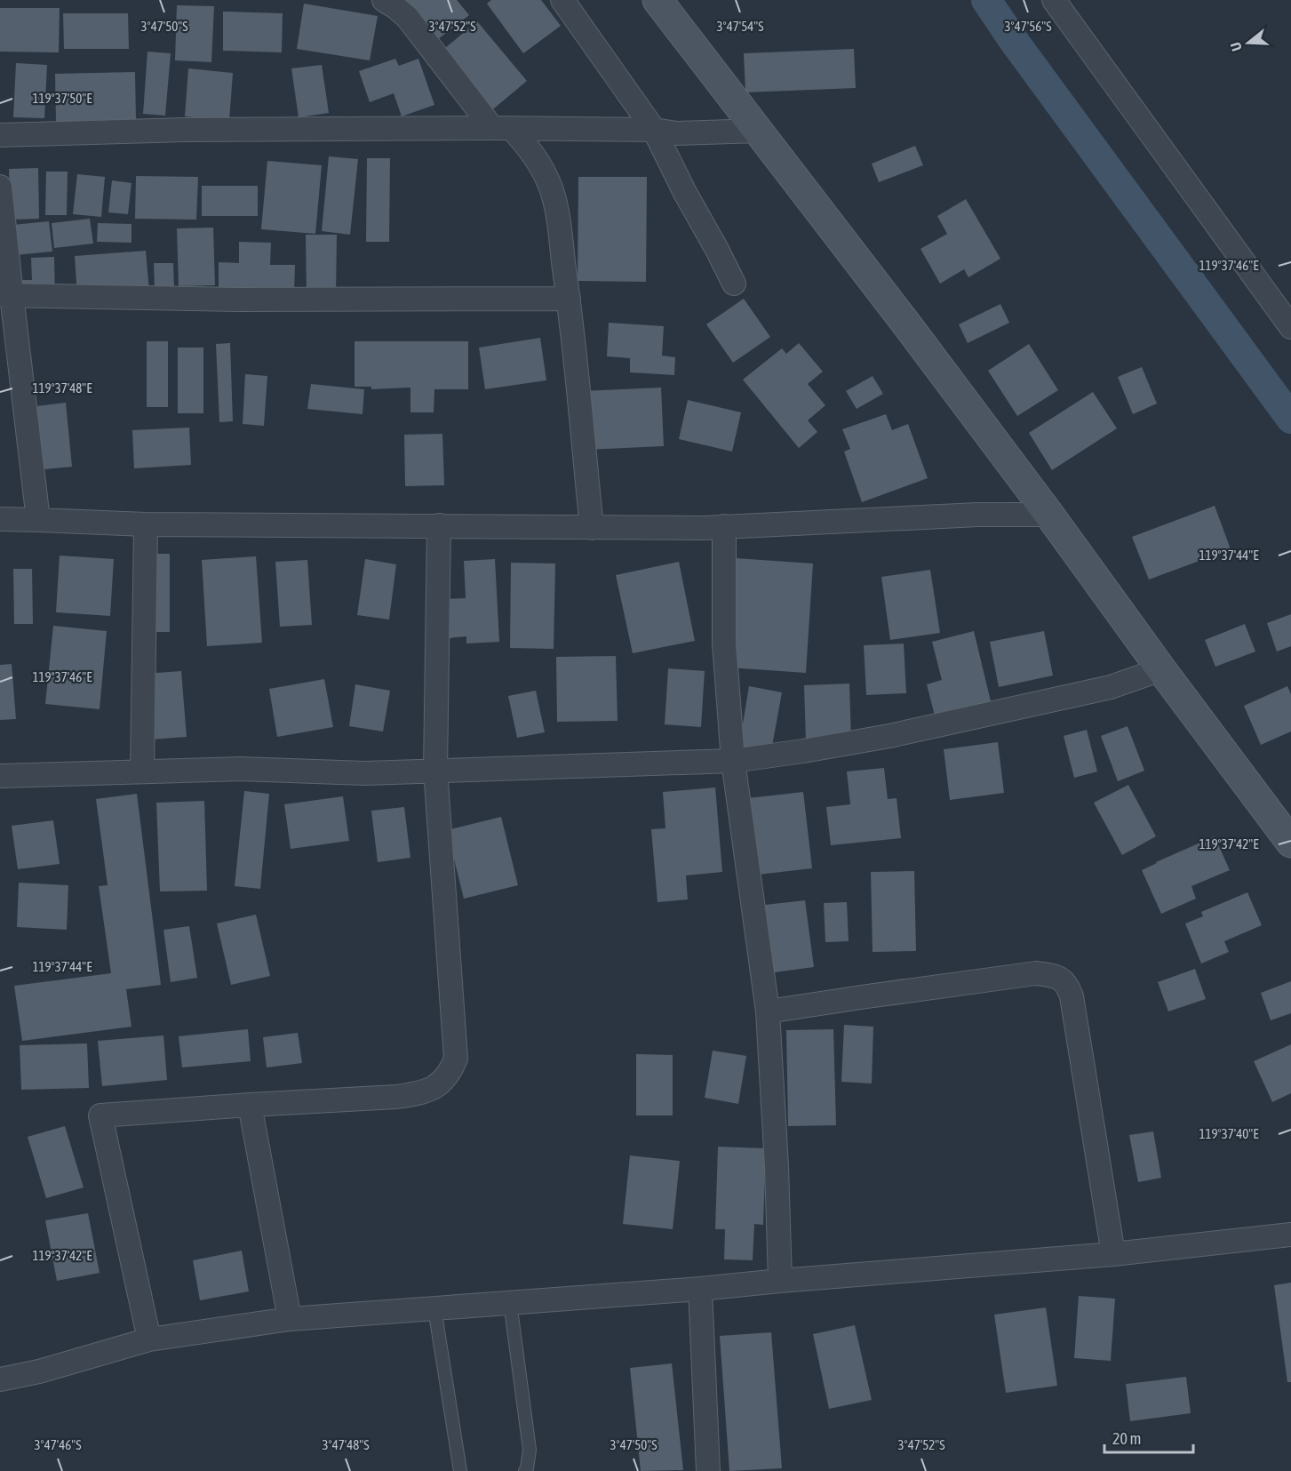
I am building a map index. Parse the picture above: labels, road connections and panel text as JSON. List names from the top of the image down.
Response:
{
  "scale_bar": "20 m",
  "north": "left",
  "coordinates": [
    "3°47'50\"S",
    "3°47'52\"S",
    "3°47'54\"S",
    "3°47'56\"S",
    "119°37'50\"E",
    "119°37'46\"E",
    "119°37'48\"E",
    "119°37'44\"E",
    "119°37'42\"E",
    "119°37'40\"E",
    "3°47'46\"S",
    "3°47'48\"S"
  ]
}
